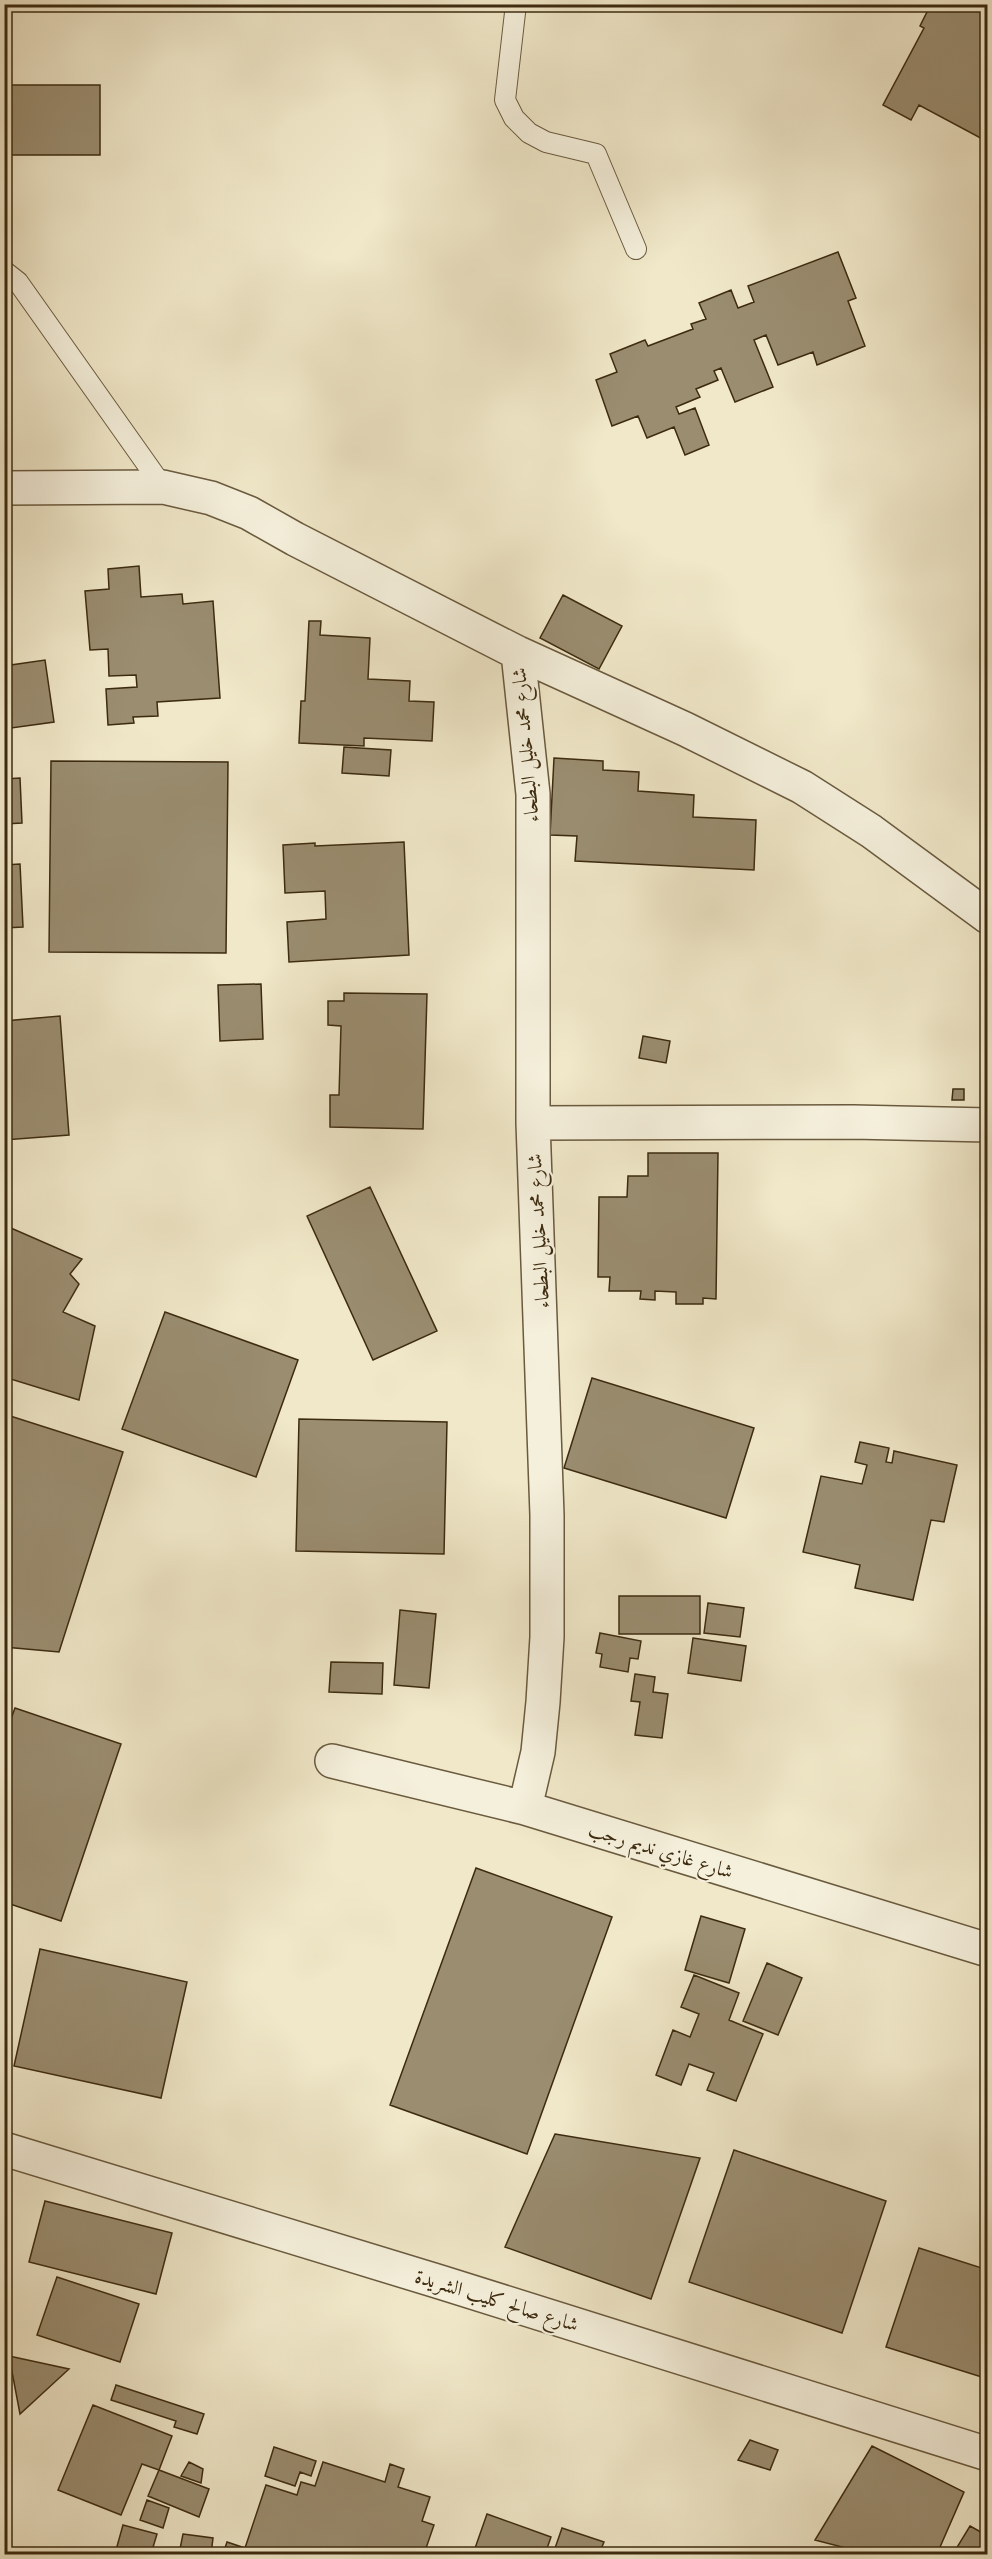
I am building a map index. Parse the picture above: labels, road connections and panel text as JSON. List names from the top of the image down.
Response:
{
  "streets": {
    "street": ["شارع محمد خليل البطحاء", "شارع غازي نديم رجب", "شارع صالح كليب الشريدة"]
  },
  "crossings": [
    ["شارع محمد خليل البطحاء", "شارع غازي نديم رجب"]
  ]
}
